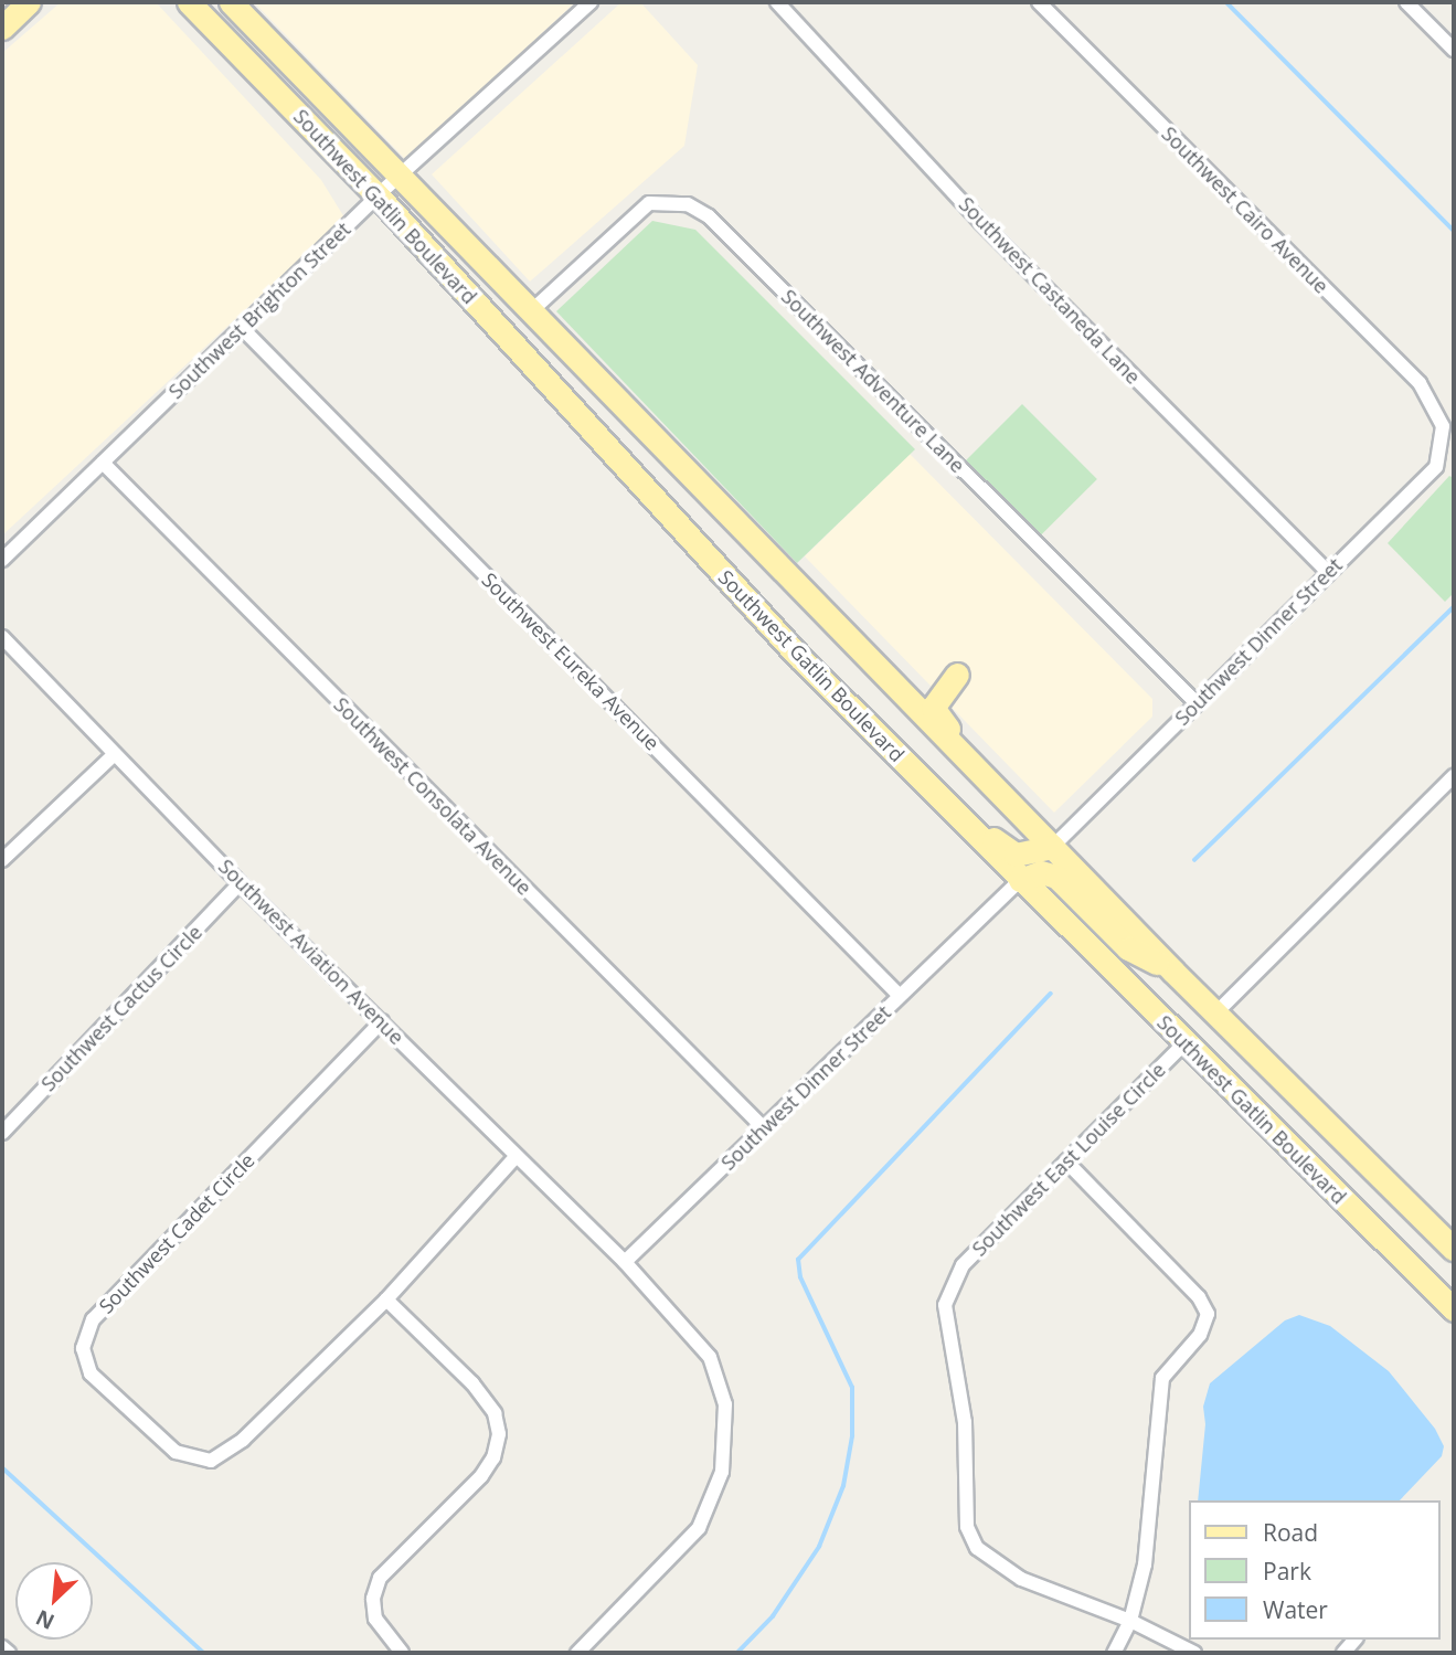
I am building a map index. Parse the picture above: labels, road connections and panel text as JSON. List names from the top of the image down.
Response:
{
  "streets": {
    "main road": ["Southwest Gatlin Boulevard"],
    "street": [
      "Southwest Cairo Avenue",
      "Southwest Castaneda Lane",
      "Southwest Brighton Street",
      "Southwest Adventure Lane",
      "Southwest Dinner Street",
      "Southwest Eureka Avenue",
      "Southwest Consolata Avenue",
      "Southwest Aviation Avenue",
      "Southwest Cactus Circle",
      "Southwest East Louise Circle",
      "Southwest Cadet Circle"
    ]
  },
  "crossings": [
    ["Southwest Gatlin Boulevard", "Southwest Brighton Street"],
    ["Southwest Gatlin Boulevard", "Southwest Adventure Lane"],
    ["Southwest Gatlin Boulevard", "Southwest Dinner Street"],
    ["Southwest Gatlin Boulevard", "Southwest East Louise Circle"],
    ["Southwest Cairo Avenue", "Southwest Dinner Street"],
    ["Southwest Castaneda Lane", "Southwest Dinner Street"],
    ["Southwest Brighton Street", "Southwest Eureka Avenue"],
    ["Southwest Brighton Street", "Southwest Consolata Avenue"],
    ["Southwest Adventure Lane", "Southwest Dinner Street"],
    ["Southwest Dinner Street", "Southwest Eureka Avenue"],
    ["Southwest Dinner Street", "Southwest Consolata Avenue"],
    ["Southwest Dinner Street", "Southwest Aviation Avenue"],
    ["Southwest Aviation Avenue", "Southwest Cactus Circle"],
    ["Southwest Aviation Avenue", "Southwest Cadet Circle"]
  ],
  "legend": ["Road", "Park", "Water"],
  "north": "bottom left"
}
